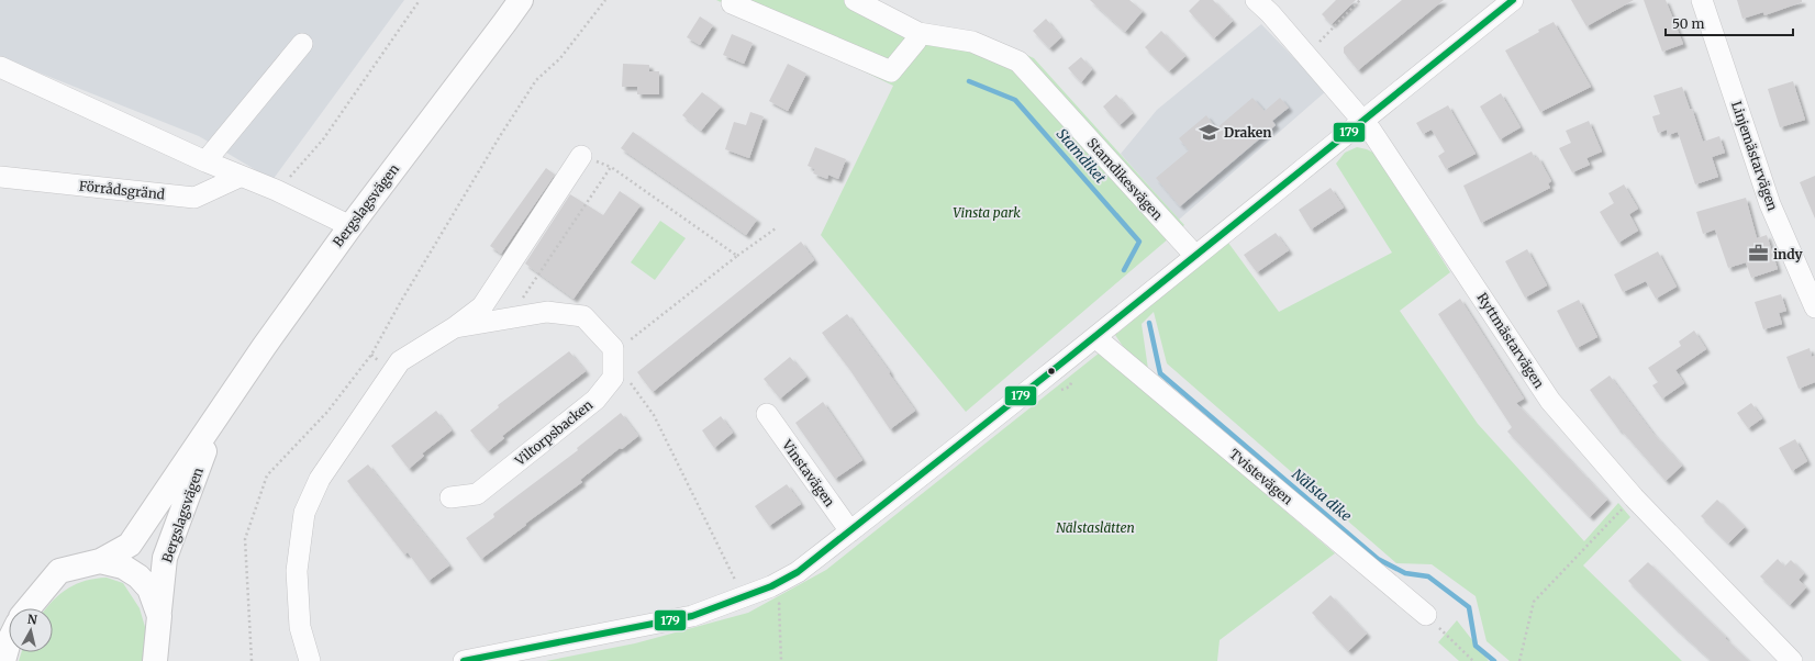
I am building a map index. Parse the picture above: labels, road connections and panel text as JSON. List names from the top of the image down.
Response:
{
  "streets": {
    "main road": ["Bergslagsvägen"],
    "street": [
      "Linjemästarvägen",
      "Stamdikesvägen",
      "Förrådsgränd",
      "Ryttmästarvägen",
      "Viltorpsbacken",
      "Vinstavägen",
      "Tvistevägen"
    ]
  },
  "water": ["Stamdiket", "Nälsta dike"],
  "parks": ["Vinsta park", "Nälstaslätten"],
  "places": {
    "school or university": ["Draken"],
    "office": ["indy"]
  },
  "lines": ["transit line 179"],
  "scale_bar": "50 m",
  "north": "top"
}
